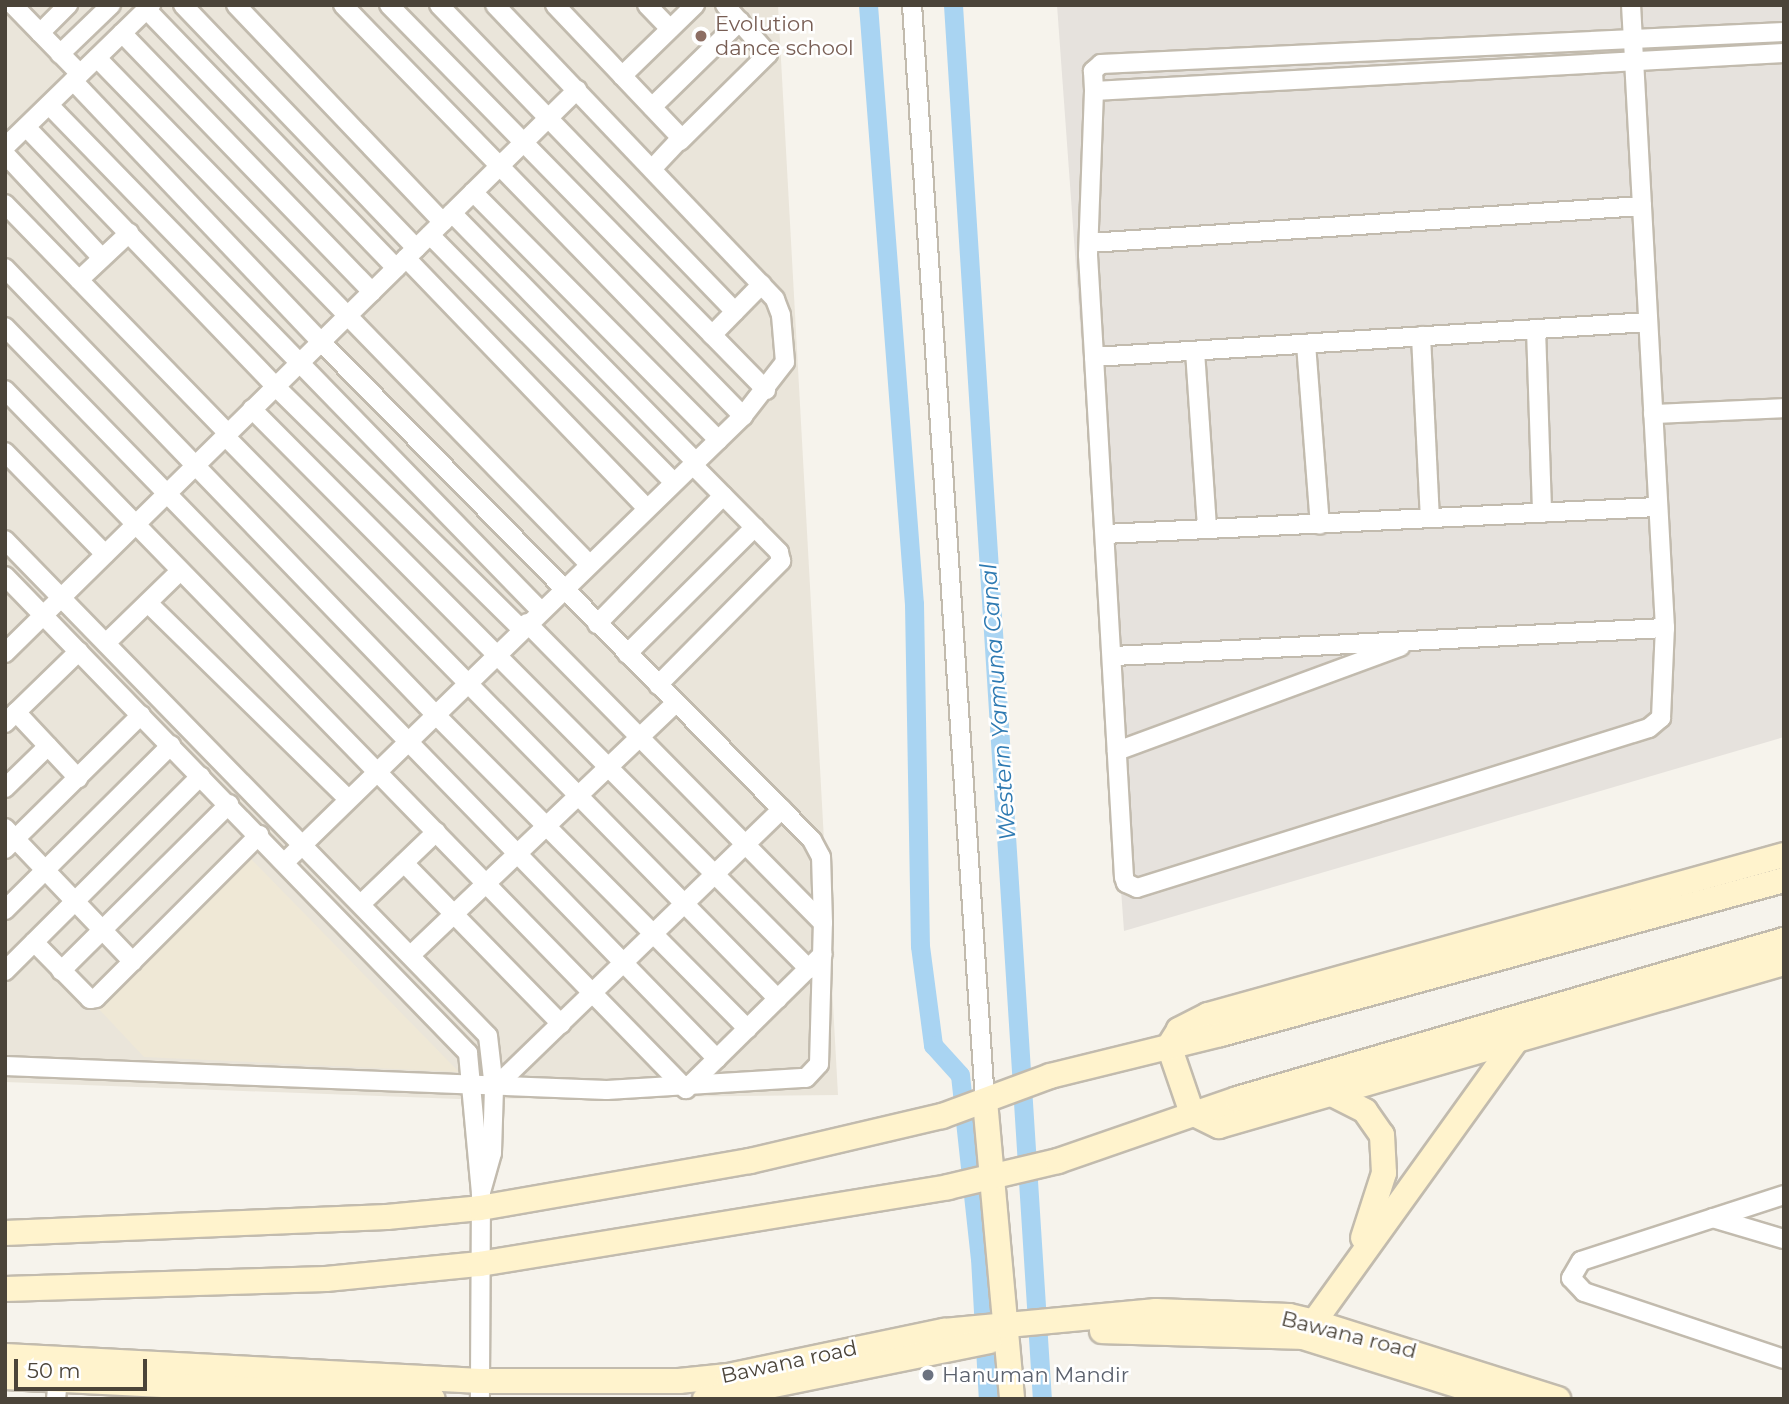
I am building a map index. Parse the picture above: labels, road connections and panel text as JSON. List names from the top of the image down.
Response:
{
  "streets": {
    "street": ["Bawana road"]
  },
  "water": ["Western Yamuna Canal"],
  "places": ["Evolution dance school", "Hanuman Mandir"],
  "scale_bar": "50 m"
}
